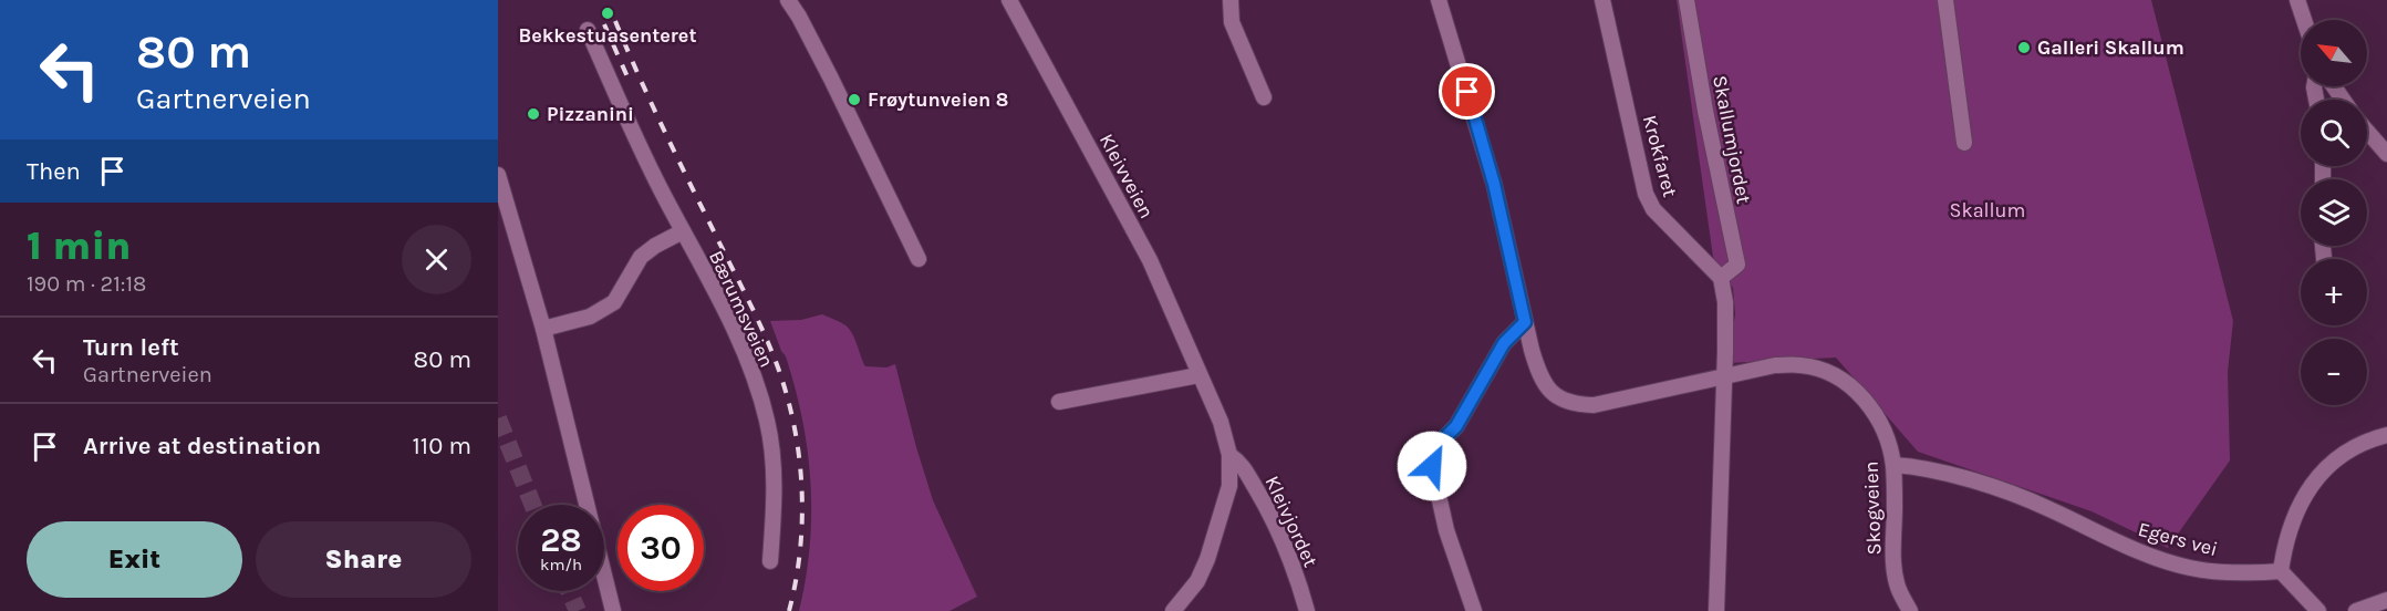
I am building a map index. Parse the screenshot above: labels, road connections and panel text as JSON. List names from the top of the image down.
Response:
{
  "streets": {
    "street": [
      "Skallumjordet",
      "Krokfaret",
      "Kleivveien",
      "Bærumsveien",
      "Skogveien",
      "Kleivjordet",
      "Egers vei"
    ]
  },
  "crossings": [
    ["Skallumjordet", "Krokfaret"],
    ["Kleivveien", "Kleivjordet"],
    ["Skogveien", "Egers vei"]
  ],
  "parks": ["Skallum"],
  "places": [
    "Bekkestuasenteret",
    "Galleri Skallum",
    "Frøytunveien 8",
    "Pizzanini"
  ],
  "north": "top left",
  "page": {
    "turn": ["80 m", "Gartnerveien"],
    "map_buttons": ["+", "−"],
    "then": "Then",
    "heading": ["1 min", "190 m · 21:18"],
    "list": [
      {
        "name": "Turn left",
        "note": "Gartnerveien",
        "value": "80 m"
      },
      {
        "name": "Arrive at destination",
        "value": "110 m"
      }
    ],
    "speed": "28 km/h",
    "limit": "30",
    "buttons": ["Exit", "Share"]
  }
}
